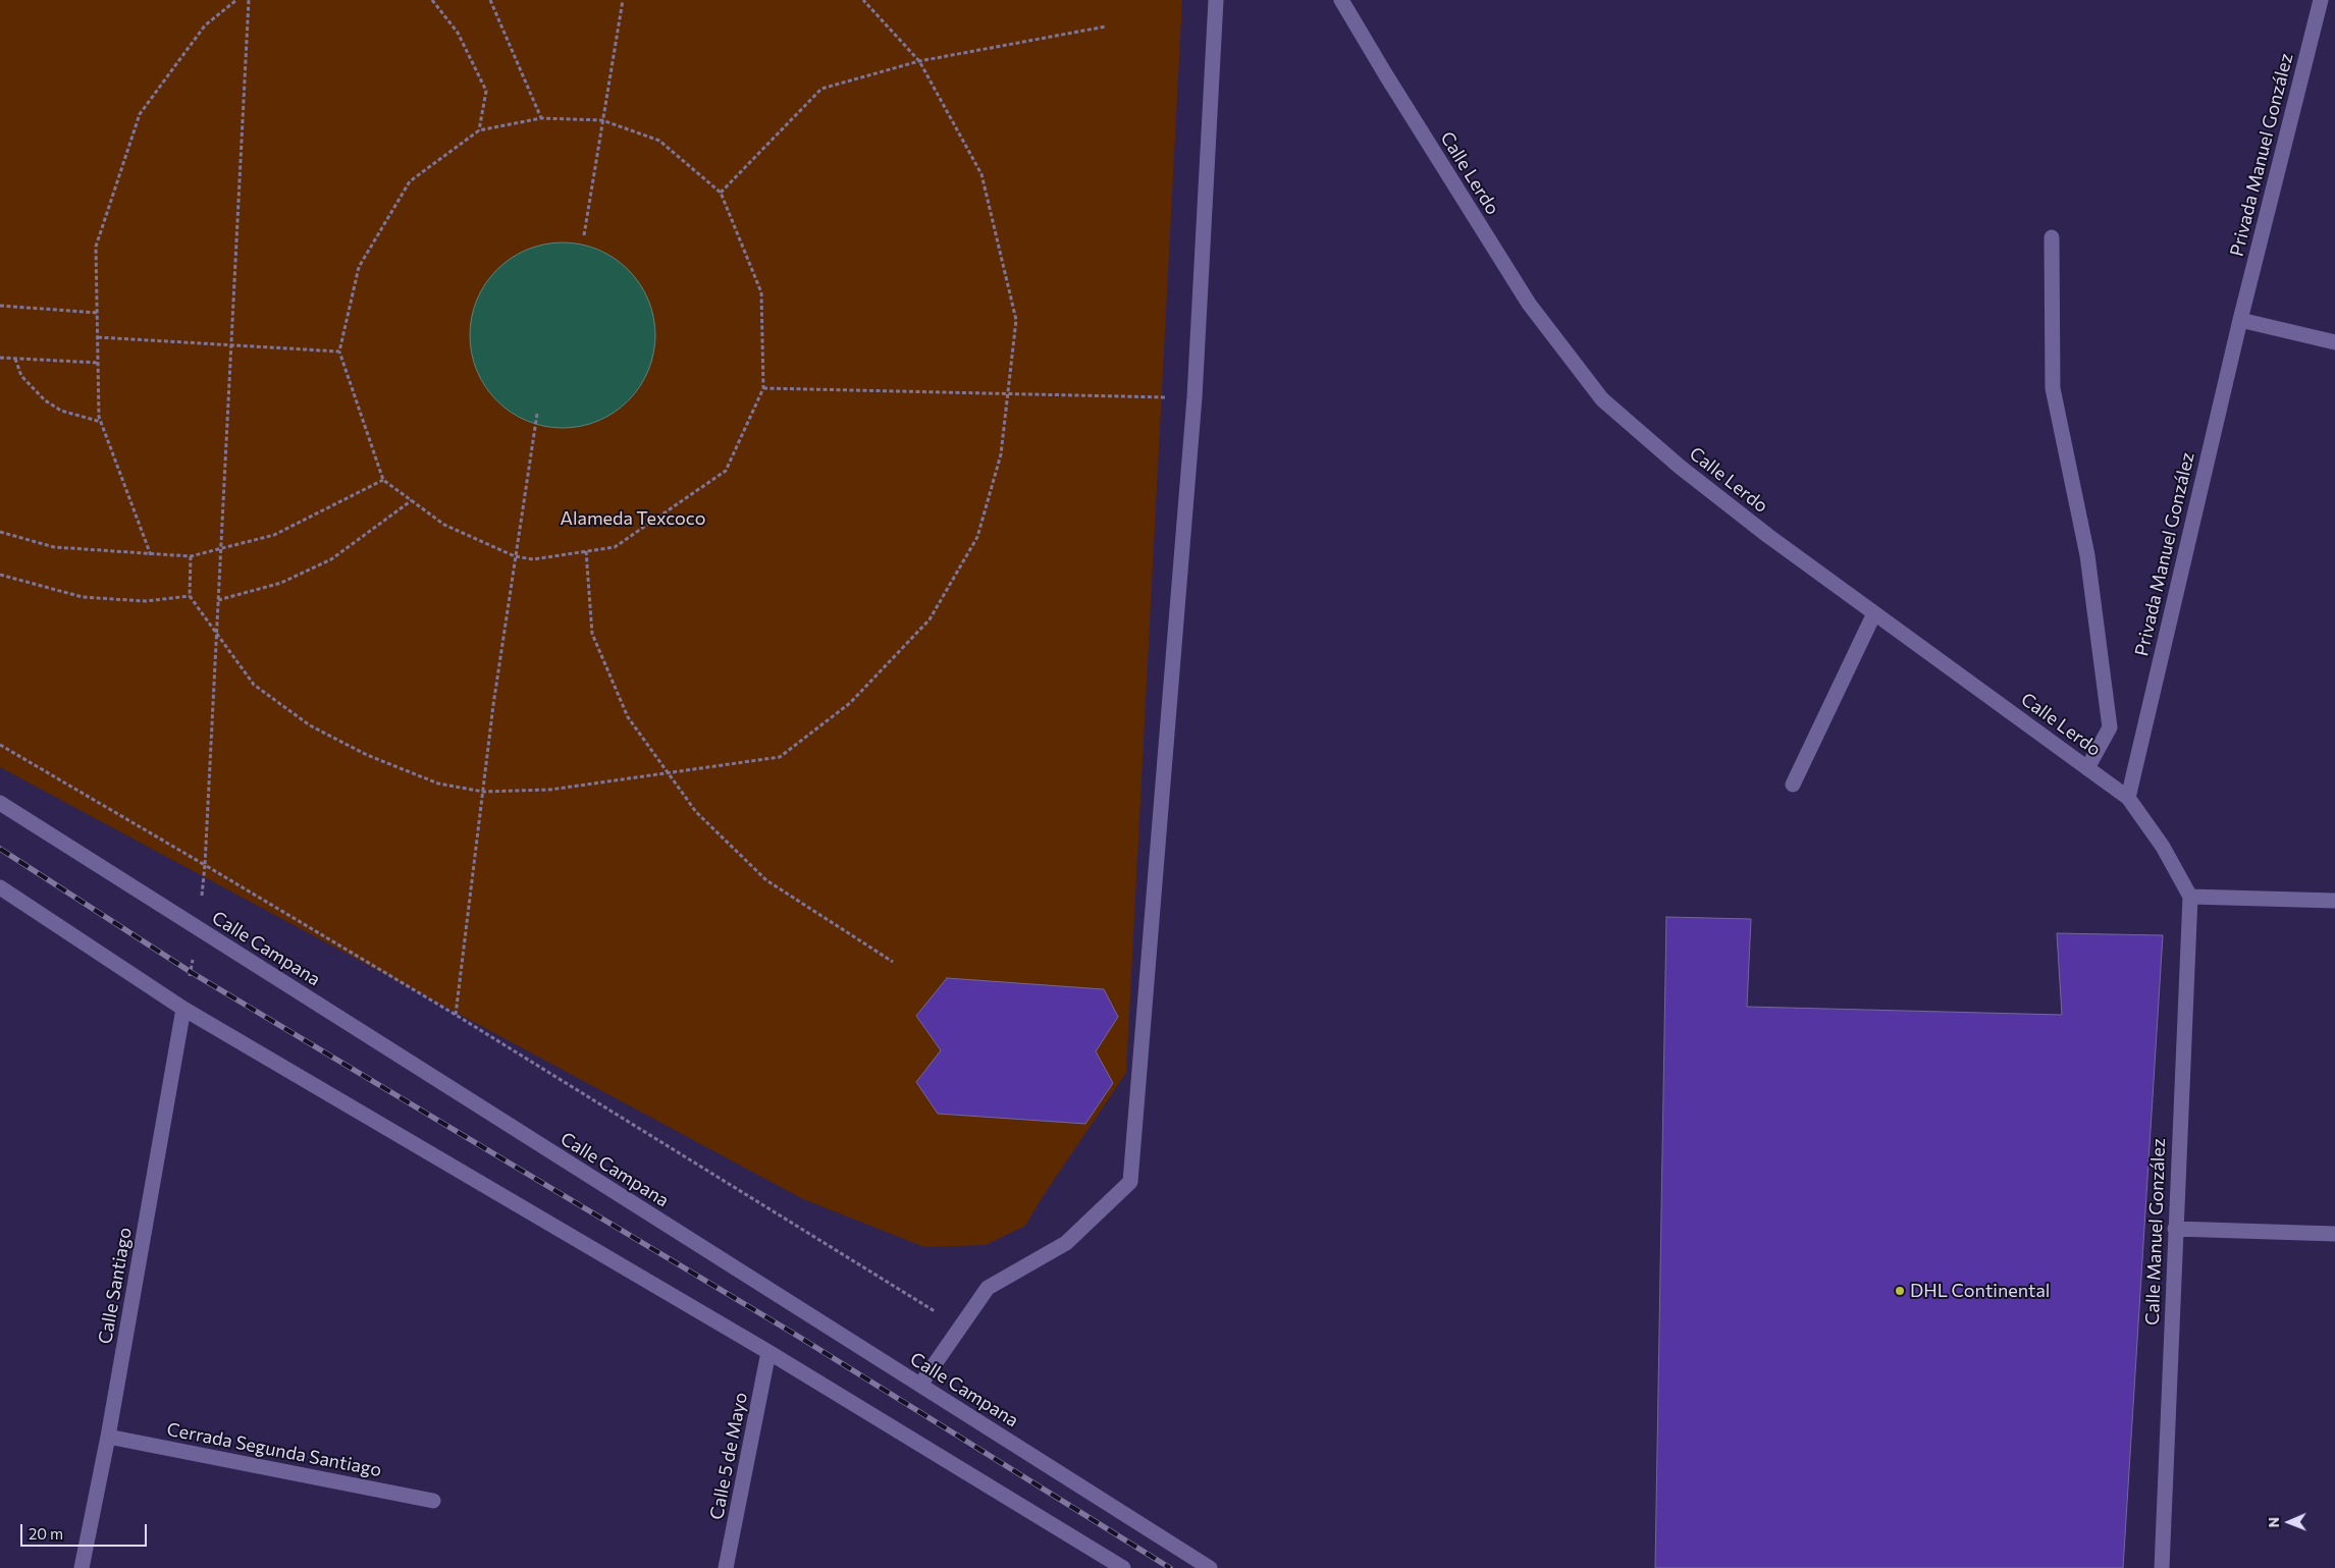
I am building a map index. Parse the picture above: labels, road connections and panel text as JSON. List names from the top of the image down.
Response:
{
  "streets": {
    "street": [
      "Privada Manuel González",
      "Calle Lerdo",
      "Calle Campana",
      "Calle Manuel González",
      "Calle Santiago",
      "Cerrada Segunda Santiago",
      "Calle 5 de Mayo"
    ]
  },
  "crossings": [
    ["Privada Manuel González", "Calle Lerdo"],
    ["Calle Lerdo", "Calle Manuel González"],
    ["Calle Santiago", "Cerrada Segunda Santiago"]
  ],
  "parks": ["Alameda Texcoco"],
  "places": ["DHL Continental"],
  "scale_bar": "20 m",
  "north": "left"
}
